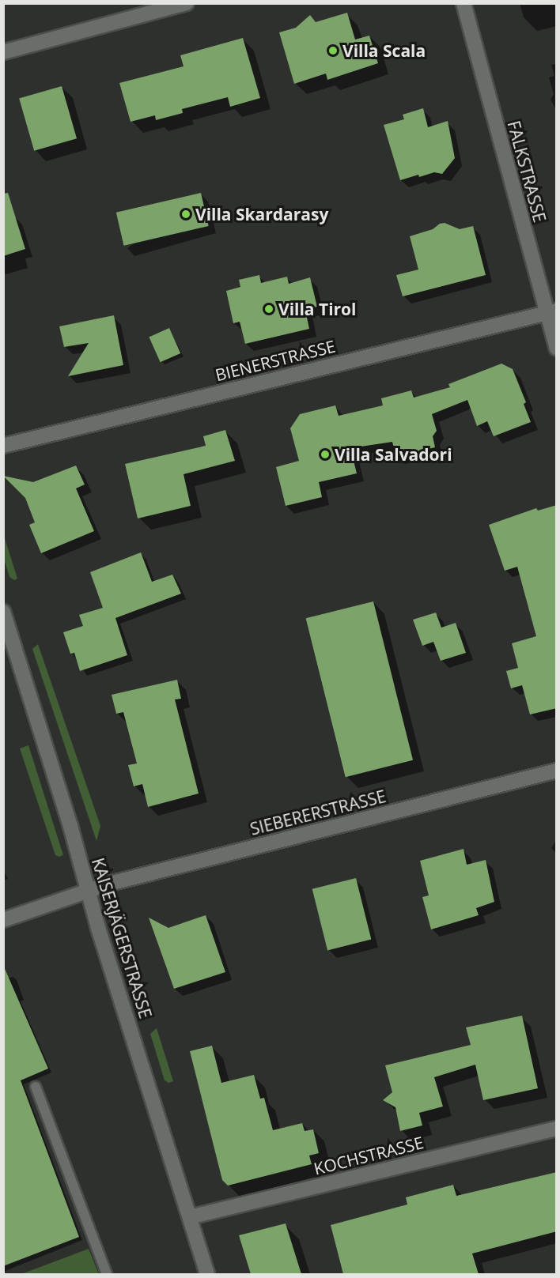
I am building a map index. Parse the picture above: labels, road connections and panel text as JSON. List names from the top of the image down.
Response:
{
  "streets": {
    "street": [
      "FALKSTRASSE",
      "BIENERSTRASSE",
      "SIEBERERSTRASSE",
      "KAISERJÄGERSTRASSE",
      "KOCHSTRASSE"
    ]
  },
  "crossings": [
    ["FALKSTRASSE", "BIENERSTRASSE"],
    ["SIEBERERSTRASSE", "KAISERJÄGERSTRASSE"],
    ["KAISERJÄGERSTRASSE", "KOCHSTRASSE"]
  ],
  "places": [
    "Villa Scala",
    "Villa Skardarasy",
    "Villa Tirol",
    "Villa Salvadori"
  ]
}
